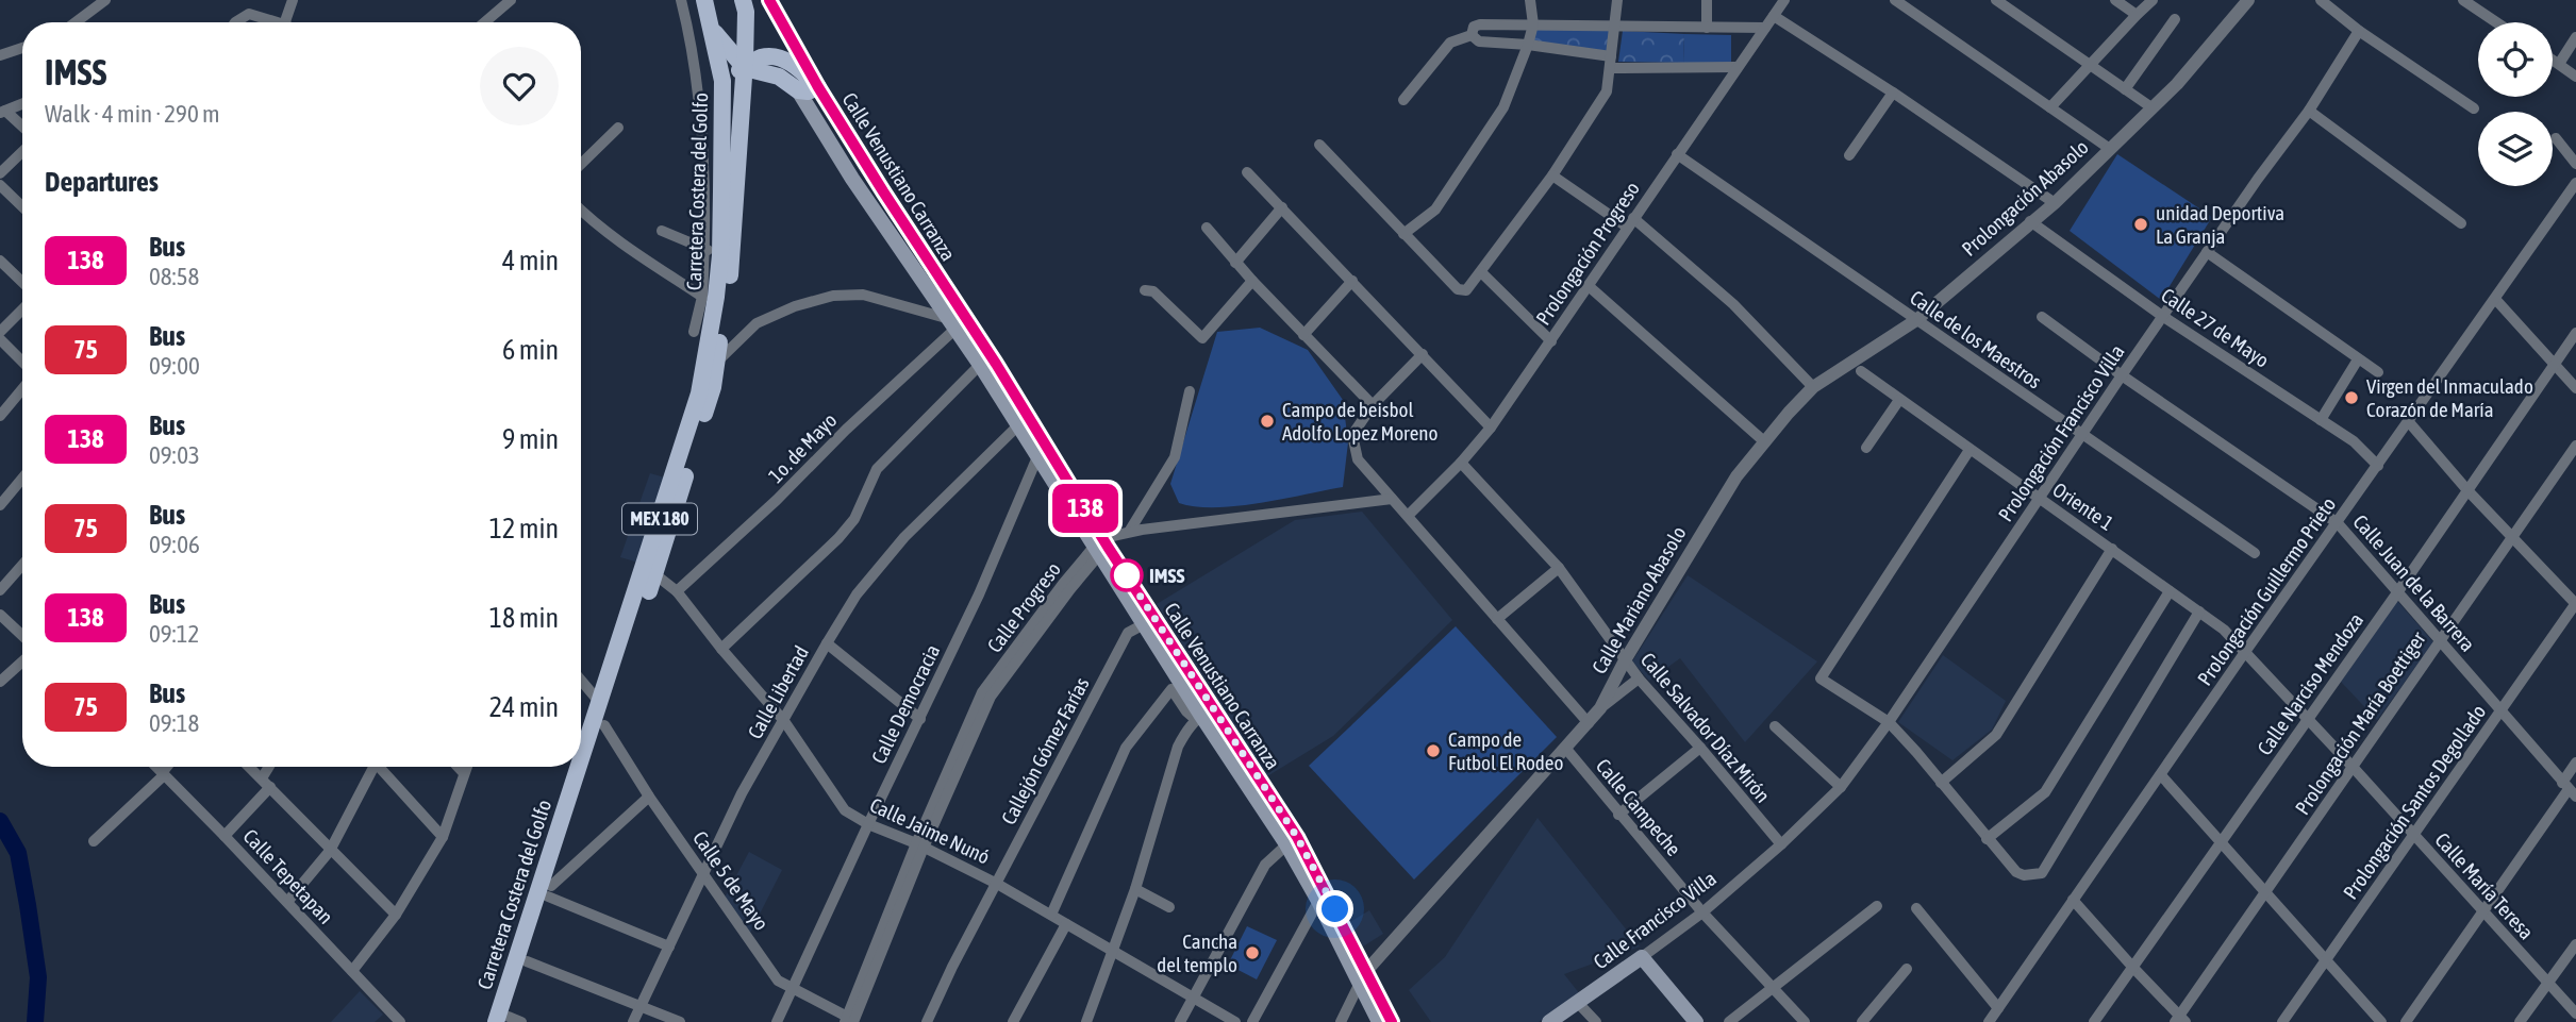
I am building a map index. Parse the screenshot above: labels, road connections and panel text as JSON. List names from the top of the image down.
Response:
{
  "streets": {
    "main road": [
      "Calle Venustiano Carranza",
      "Carretera Costera del Golfo",
      "MEX 180",
      "Calle Francisco Villa"
    ],
    "street": [
      "Prolongación Abasolo",
      "Prolongación Progreso",
      "Calle 27 de Mayo",
      "Calle de los Maestros",
      "Prolongación Francisco Villa",
      "1o. de Mayo",
      "Oriente 1",
      "Calle Juan de la Barrera",
      "Prolongación Guillermo Prieto",
      "Calle Mariano Abasolo",
      "Calle Progreso",
      "Calle Narciso Mendoza",
      "Calle Libertad",
      "Calle Democracia",
      "Prolongación María Boettiger",
      "Calle Salvador Díaz Mirón",
      "Callejón Gómez Farías",
      "Prolongación Santos Degollado",
      "Calle Campeche",
      "Calle Jaime Nunó",
      "Calle Tepetapan",
      "Calle 5 de Mayo",
      "Calle María Teresa"
    ]
  },
  "crossings": [
    ["Calle Venustiano Carranza", "1o. de Mayo"],
    ["Calle Venustiano Carranza", "Calle Mariano Abasolo"],
    ["Calle Venustiano Carranza", "Calle Progreso"],
    ["Calle Venustiano Carranza", "Calle Libertad"],
    ["Calle Venustiano Carranza", "Calle Democracia"],
    ["Calle Venustiano Carranza", "Callejón Gómez Farías"],
    ["Carretera Costera del Golfo", "Calle Jaime Nunó"],
    ["Carretera Costera del Golfo", "Calle 5 de Mayo"],
    ["Prolongación Abasolo", "Calle 27 de Mayo"],
    ["Prolongación Abasolo", "Calle Mariano Abasolo"],
    ["Prolongación Progreso", "Calle de los Maestros"],
    ["Prolongación Progreso", "Calle Salvador Díaz Mirón"],
    ["Calle 27 de Mayo", "Prolongación Francisco Villa"],
    ["Calle 27 de Mayo", "Prolongación Guillermo Prieto"],
    ["Calle de los Maestros", "Prolongación Francisco Villa"],
    ["Calle de los Maestros", "Calle Mariano Abasolo"],
    ["Prolongación Francisco Villa", "Oriente 1"],
    ["Prolongación Francisco Villa", "Calle Juan de la Barrera"],
    ["Prolongación Francisco Villa", "Calle Salvador Díaz Mirón"],
    ["Prolongación Francisco Villa", "Calle Francisco Villa"],
    ["1o. de Mayo", "Calle Jaime Nunó"],
    ["Oriente 1", "Prolongación Guillermo Prieto"],
    ["Oriente 1", "Calle María Teresa"],
    ["Calle Juan de la Barrera", "Prolongación Guillermo Prieto"],
    ["Calle Juan de la Barrera", "Calle Narciso Mendoza"],
    ["Calle Juan de la Barrera", "Prolongación María Boettiger"],
    ["Calle Juan de la Barrera", "Prolongación Santos Degollado"],
    ["Prolongación Guillermo Prieto", "Calle María Teresa"],
    ["Calle Mariano Abasolo", "Calle Salvador Díaz Mirón"],
    ["Calle Mariano Abasolo", "Calle Campeche"],
    ["Calle Progreso", "Calle Jaime Nunó"],
    ["Calle Progreso", "Calle 5 de Mayo"],
    ["Calle Narciso Mendoza", "Calle María Teresa"],
    ["Calle Libertad", "Calle Jaime Nunó"],
    ["Calle Libertad", "Calle 5 de Mayo"],
    ["Calle Democracia", "Calle Jaime Nunó"],
    ["Calle Democracia", "Calle 5 de Mayo"],
    ["Prolongación María Boettiger", "Calle María Teresa"],
    ["Calle Salvador Díaz Mirón", "Calle Francisco Villa"],
    ["Callejón Gómez Farías", "Calle Jaime Nunó"],
    ["Prolongación Santos Degollado", "Calle María Teresa"],
    ["Calle Campeche", "Calle Francisco Villa"]
  ],
  "places": [
    "unidad Deportiva La Granja",
    "Virgen del Inmaculado Corazón de María",
    "Campo de beisbol Adolfo Lopez Moreno",
    "IMSS",
    "Campo de Futbol El Rodeo",
    "Cancha del templo"
  ],
  "lines": ["bus line 138"],
  "page": {
    "on_map": "138",
    "heading": [
      ["IMSS", "Walk · 4 min · 290 m"],
      "Departures"
    ],
    "list": [
      {
        "mark": "138",
        "name": "Bus",
        "note": "08:58",
        "value": "4 min"
      },
      {
        "mark": "75",
        "name": "Bus",
        "note": "09:00",
        "value": "6 min"
      },
      {
        "mark": "138",
        "name": "Bus",
        "note": "09:03",
        "value": "9 min"
      },
      {
        "mark": "75",
        "name": "Bus",
        "note": "09:06",
        "value": "12 min"
      },
      {
        "mark": "138",
        "name": "Bus",
        "note": "09:12",
        "value": "18 min"
      },
      {
        "mark": "75",
        "name": "Bus",
        "note": "09:18",
        "value": "24 min"
      }
    ]
  }
}
